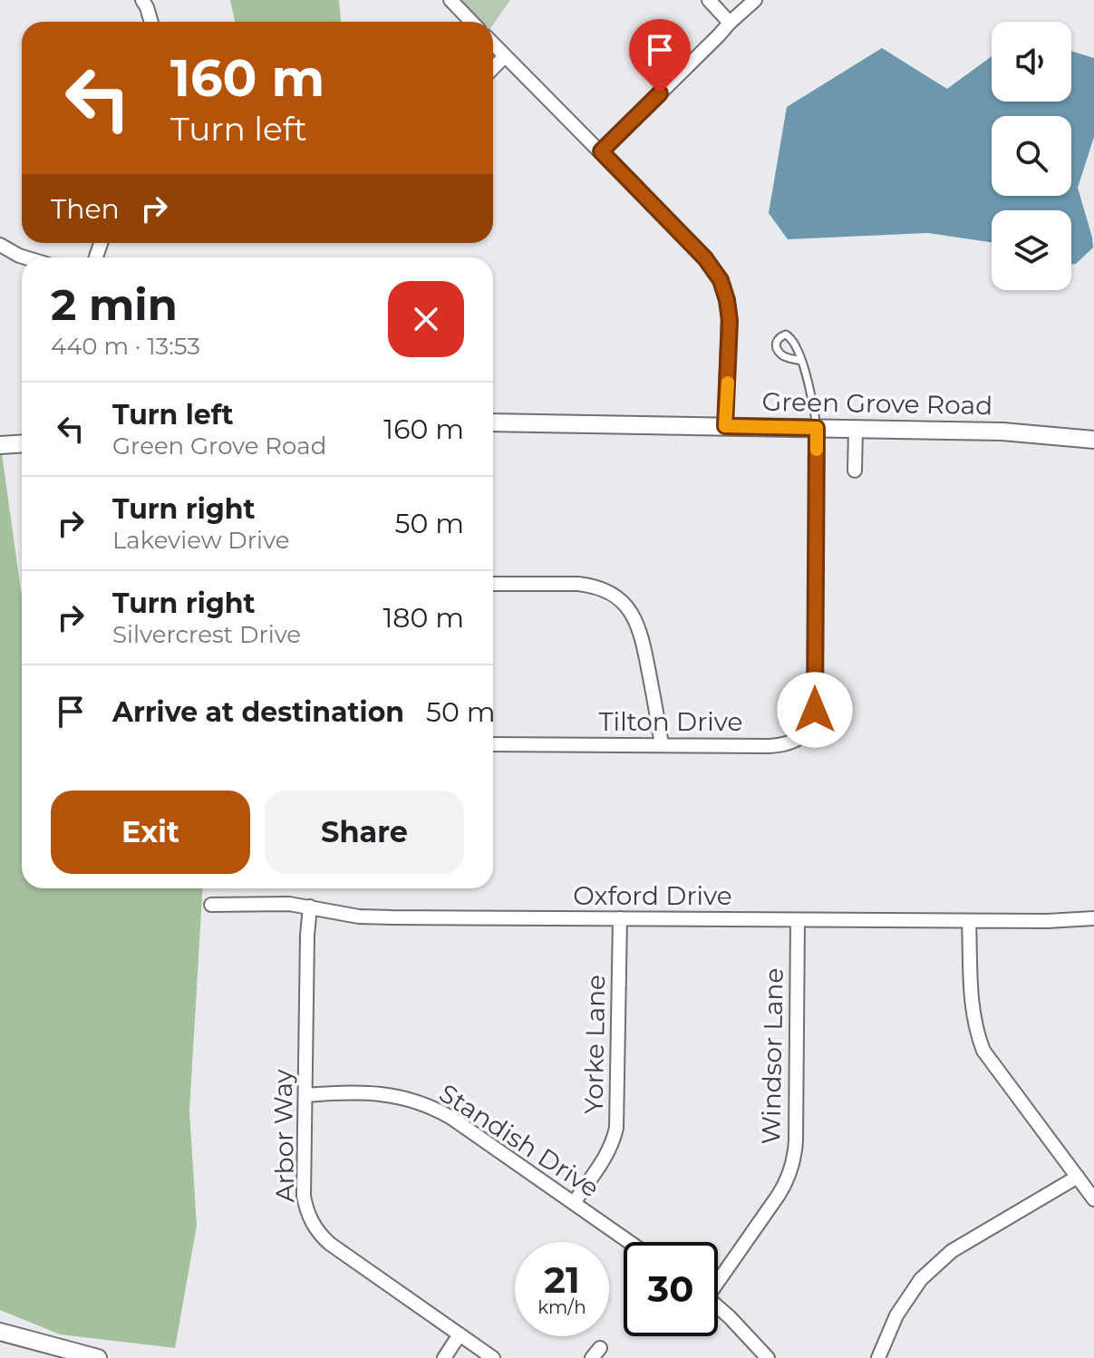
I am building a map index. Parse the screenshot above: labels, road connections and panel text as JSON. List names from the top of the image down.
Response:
{
  "streets": {
    "street": [
      "Green Grove Road",
      "Tilton Drive",
      "Oxford Drive",
      "Yorke Lane",
      "Windsor Lane",
      "Arbor Way",
      "Standish Drive"
    ]
  },
  "crossings": [
    ["Green Grove Road", "Tilton Drive"],
    ["Oxford Drive", "Yorke Lane"],
    ["Oxford Drive", "Windsor Lane"],
    ["Oxford Drive", "Arbor Way"],
    ["Yorke Lane", "Standish Drive"],
    ["Arbor Way", "Standish Drive"]
  ],
  "page": {
    "turn": ["160 m", "Turn left"],
    "then": "Then",
    "heading": ["2 min", "440 m · 13:53"],
    "list": [
      {
        "name": "Turn left",
        "note": "Green Grove Road",
        "value": "160 m"
      },
      {
        "name": "Turn right",
        "note": "Lakeview Drive",
        "value": "50 m"
      },
      {
        "name": "Turn right",
        "note": "Silvercrest Drive",
        "value": "180 m"
      },
      {
        "name": "Arrive at destination",
        "value": "50 m"
      }
    ],
    "buttons": ["Exit", "Share"],
    "speed": "21 km/h",
    "limit": "30"
  }
}
